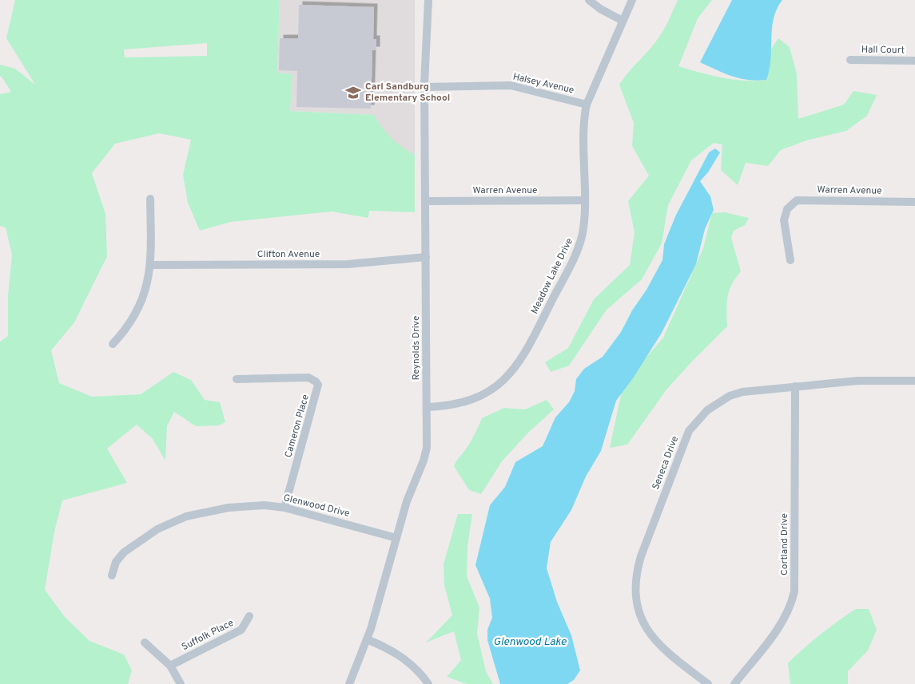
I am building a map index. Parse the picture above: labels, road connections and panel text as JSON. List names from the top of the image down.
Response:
{
  "streets": {
    "street": [
      "Hall Court",
      "Halsey Avenue",
      "Warren Avenue",
      "Clifton Avenue",
      "Meadow Lake Drive",
      "Reynolds Drive",
      "Cameron Place",
      "Seneca Drive",
      "Glenwood Drive",
      "Cortland Drive",
      "Suffolk Place"
    ]
  },
  "crossings": [
    ["Halsey Avenue", "Meadow Lake Drive"],
    ["Halsey Avenue", "Reynolds Drive"],
    ["Warren Avenue", "Meadow Lake Drive"],
    ["Warren Avenue", "Reynolds Drive"],
    ["Clifton Avenue", "Reynolds Drive"],
    ["Meadow Lake Drive", "Reynolds Drive"],
    ["Reynolds Drive", "Glenwood Drive"],
    ["Cameron Place", "Glenwood Drive"],
    ["Seneca Drive", "Cortland Drive"]
  ],
  "water": ["Glenwood Lake"],
  "places": {
    "school or university": ["Carl Sandburg Elementary School"]
  }
}
